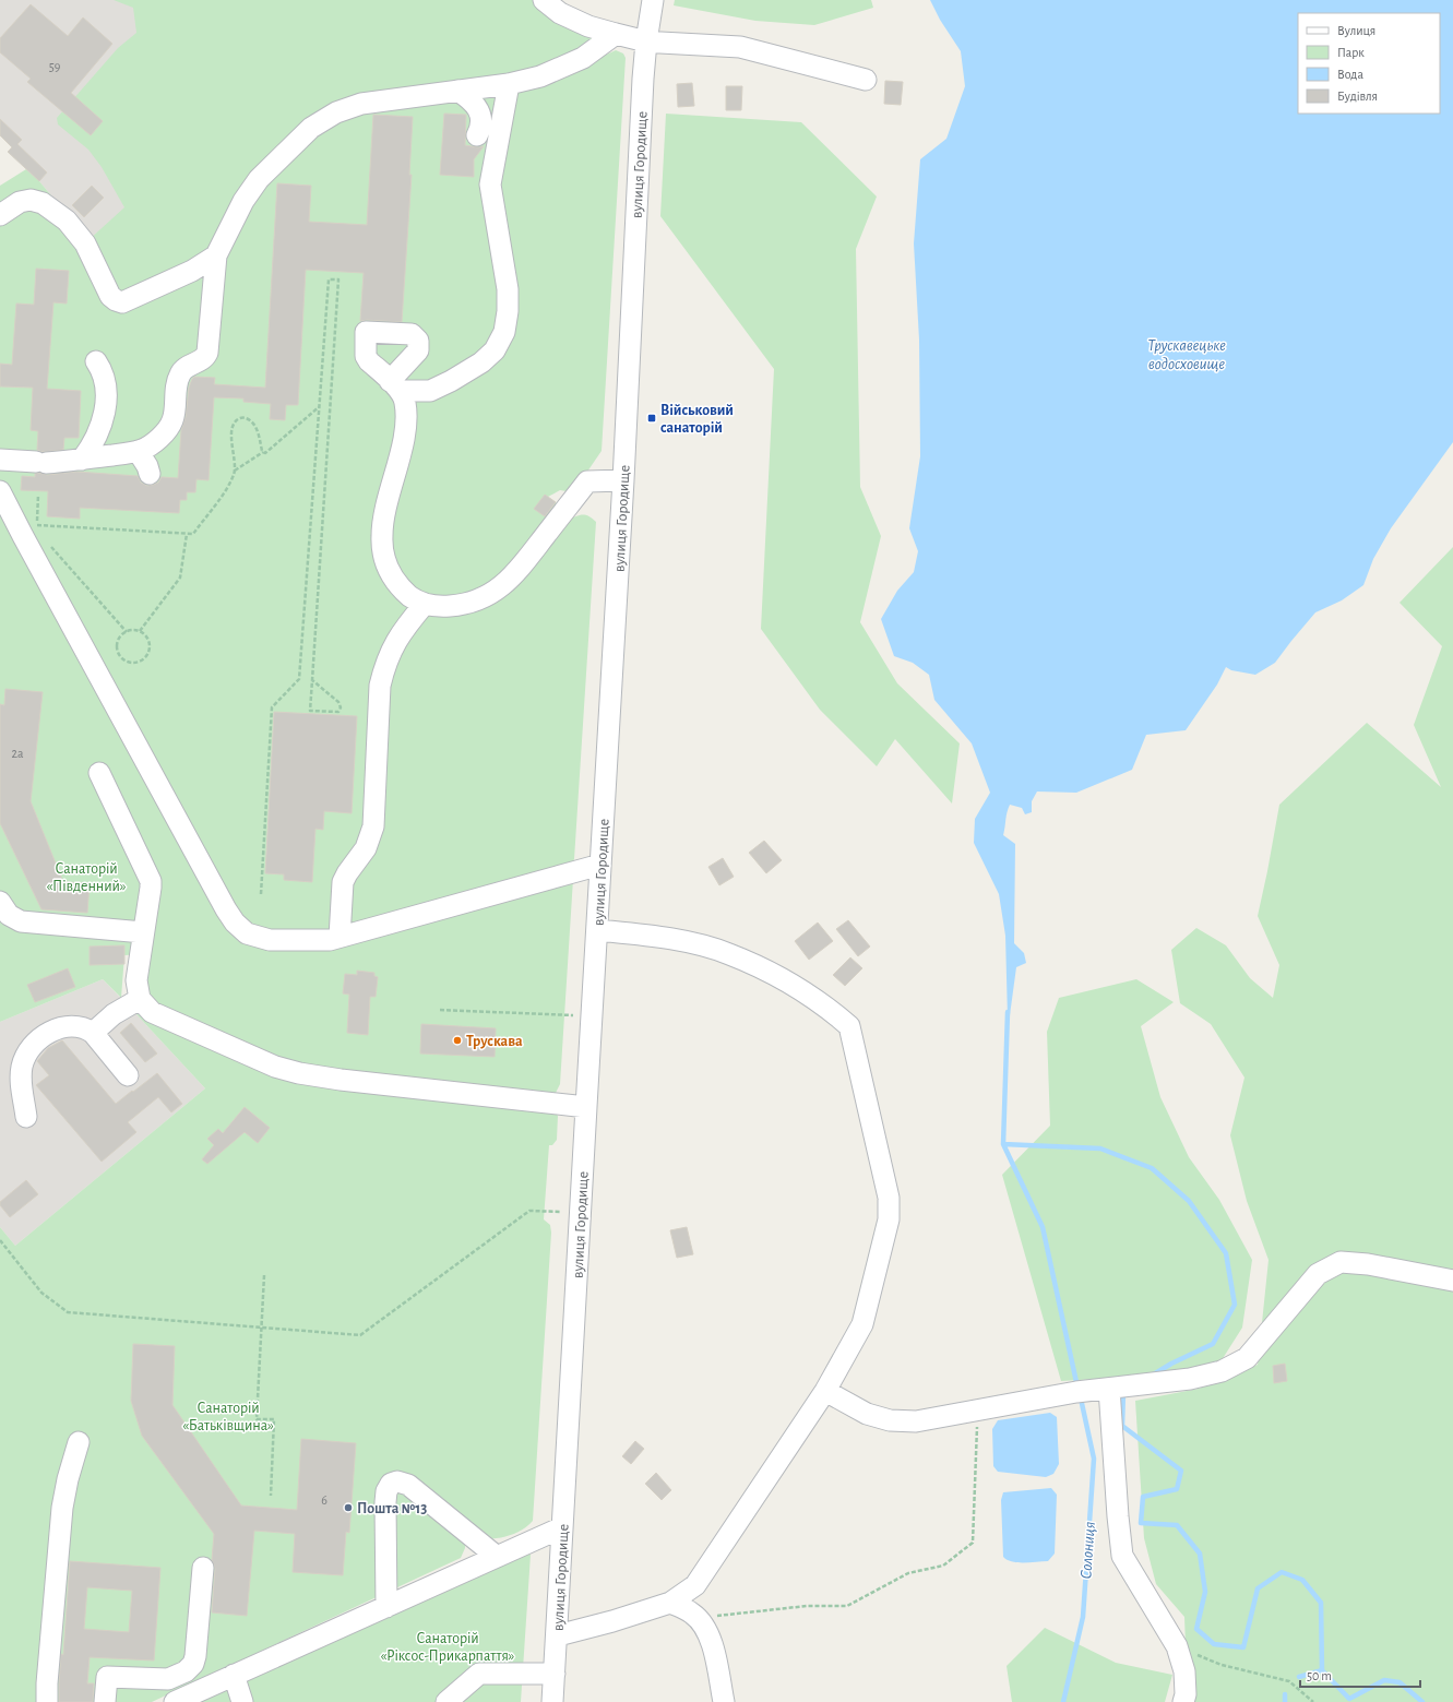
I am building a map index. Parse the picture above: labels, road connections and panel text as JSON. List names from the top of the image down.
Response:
{
  "streets": {
    "street": ["вулиця Городище"]
  },
  "water": ["Трускавецьке водосховище", "Солониця"],
  "parks": ["Санаторій «Південний»", "Санаторій «Батьківщина»", "Санаторій «Ріксос-Прикарпаття»"],
  "places": {
    "transit": ["Військовий санаторій"],
    "other": ["Трускава", "Пошта №13"]
  },
  "house_numbers": ["59", "2а", "6"],
  "legend": [
    "Вулиця",
    "Парк",
    "Вода",
    "Будівля"
  ],
  "scale_bar": "50 m"
}
